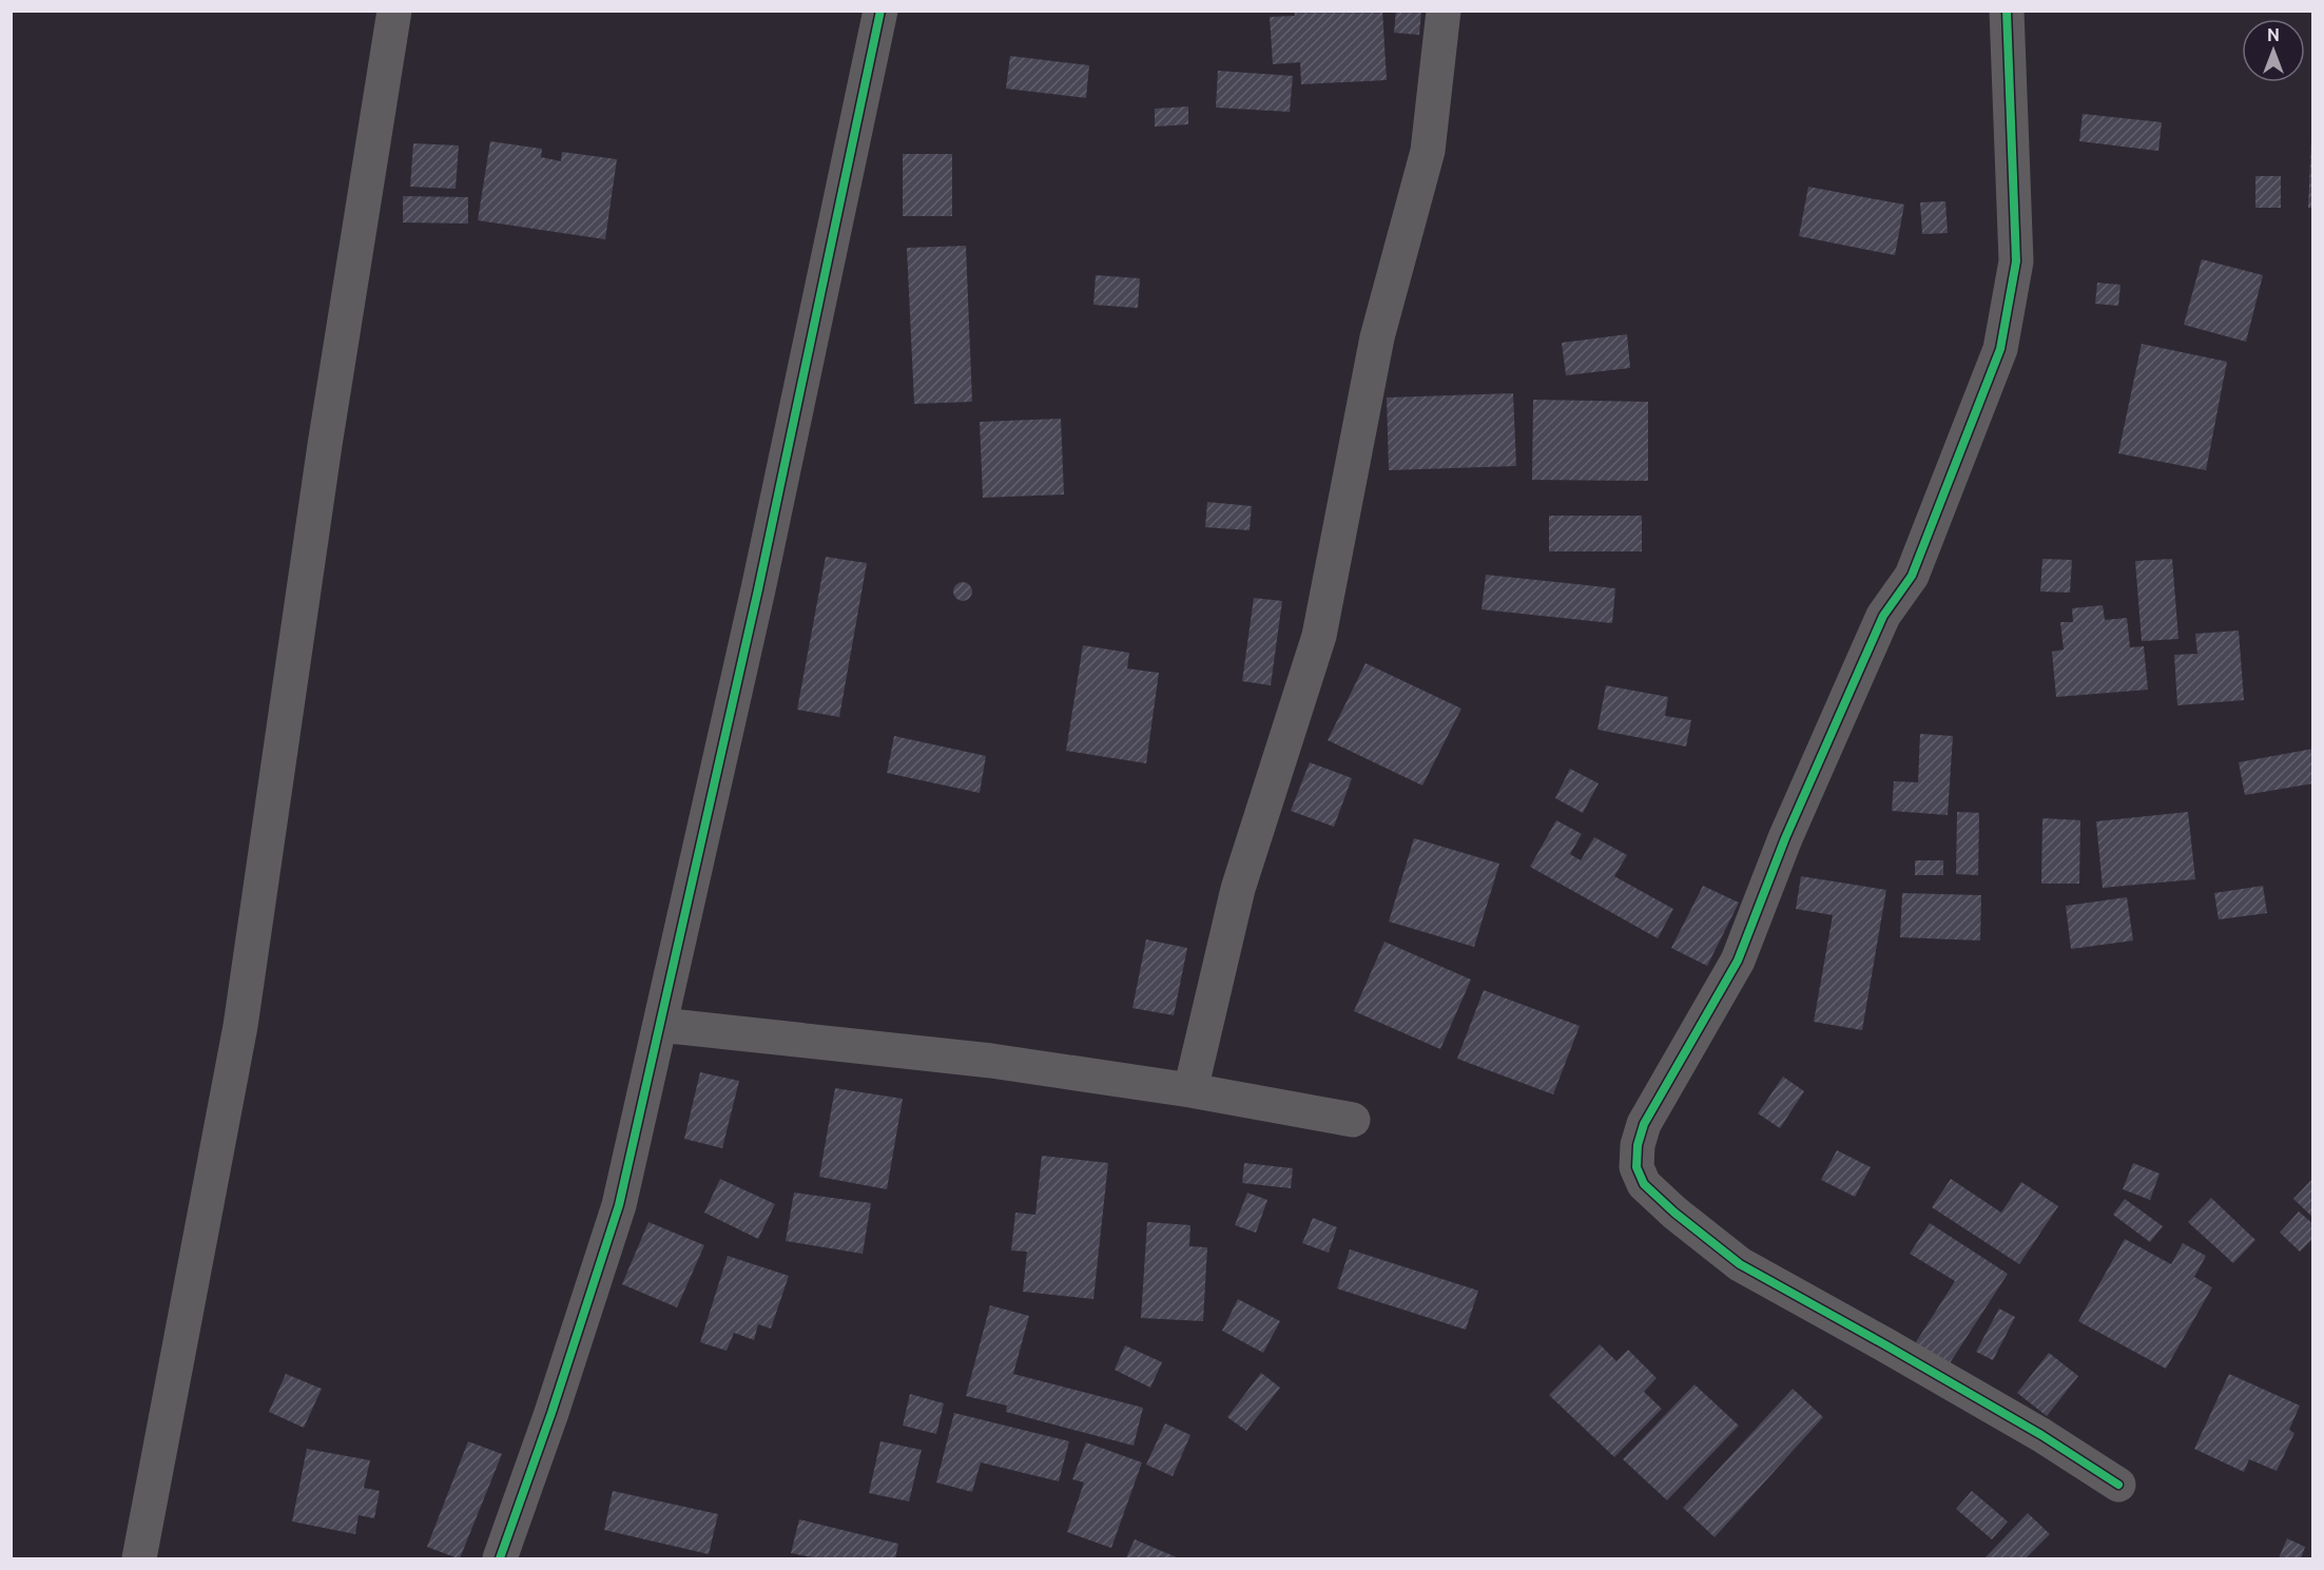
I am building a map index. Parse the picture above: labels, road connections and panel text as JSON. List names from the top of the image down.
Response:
{
  "north": "top"
}
